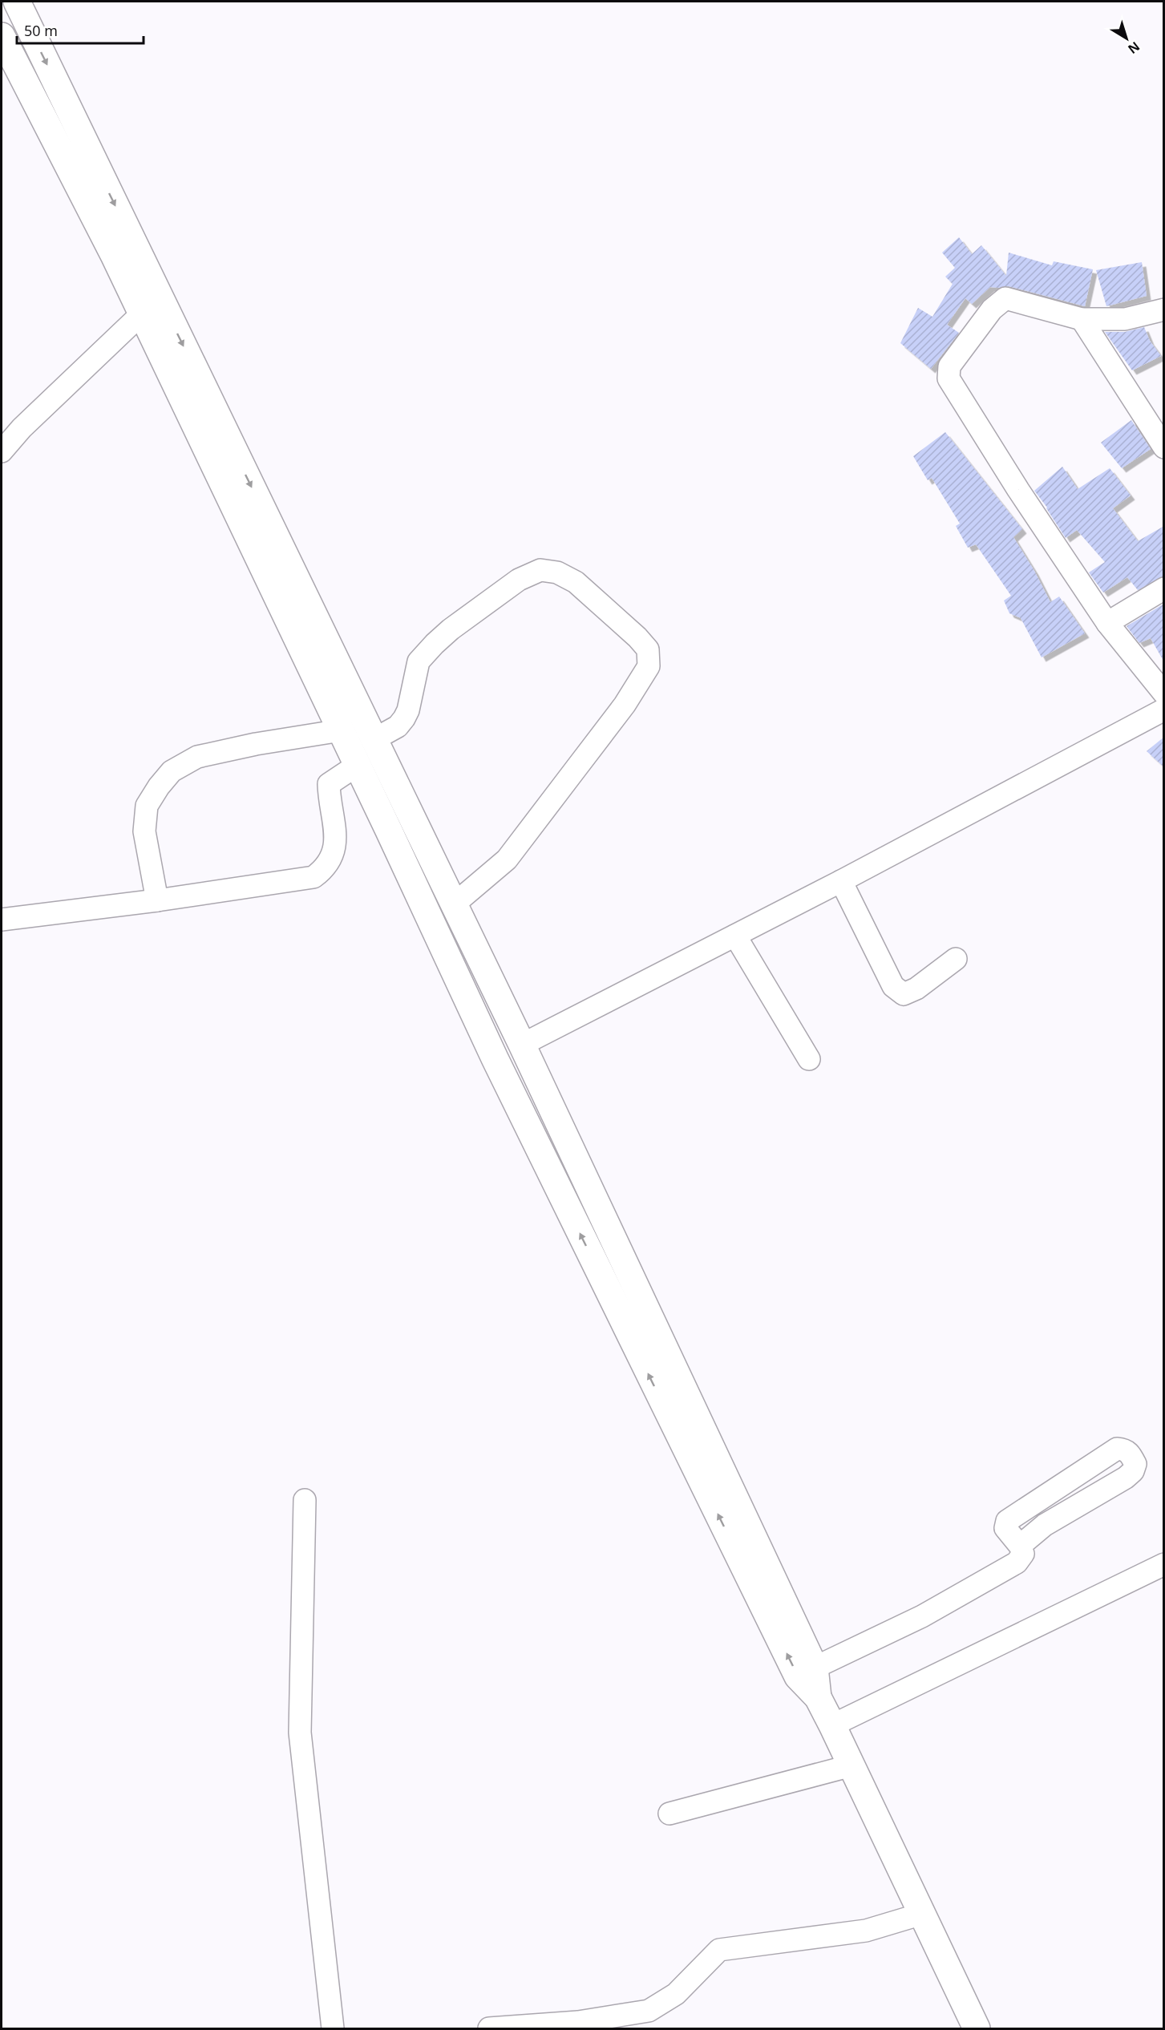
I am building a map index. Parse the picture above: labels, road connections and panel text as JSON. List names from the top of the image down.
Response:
{
  "scale_bar": "50 m",
  "north": "bottom right"
}
